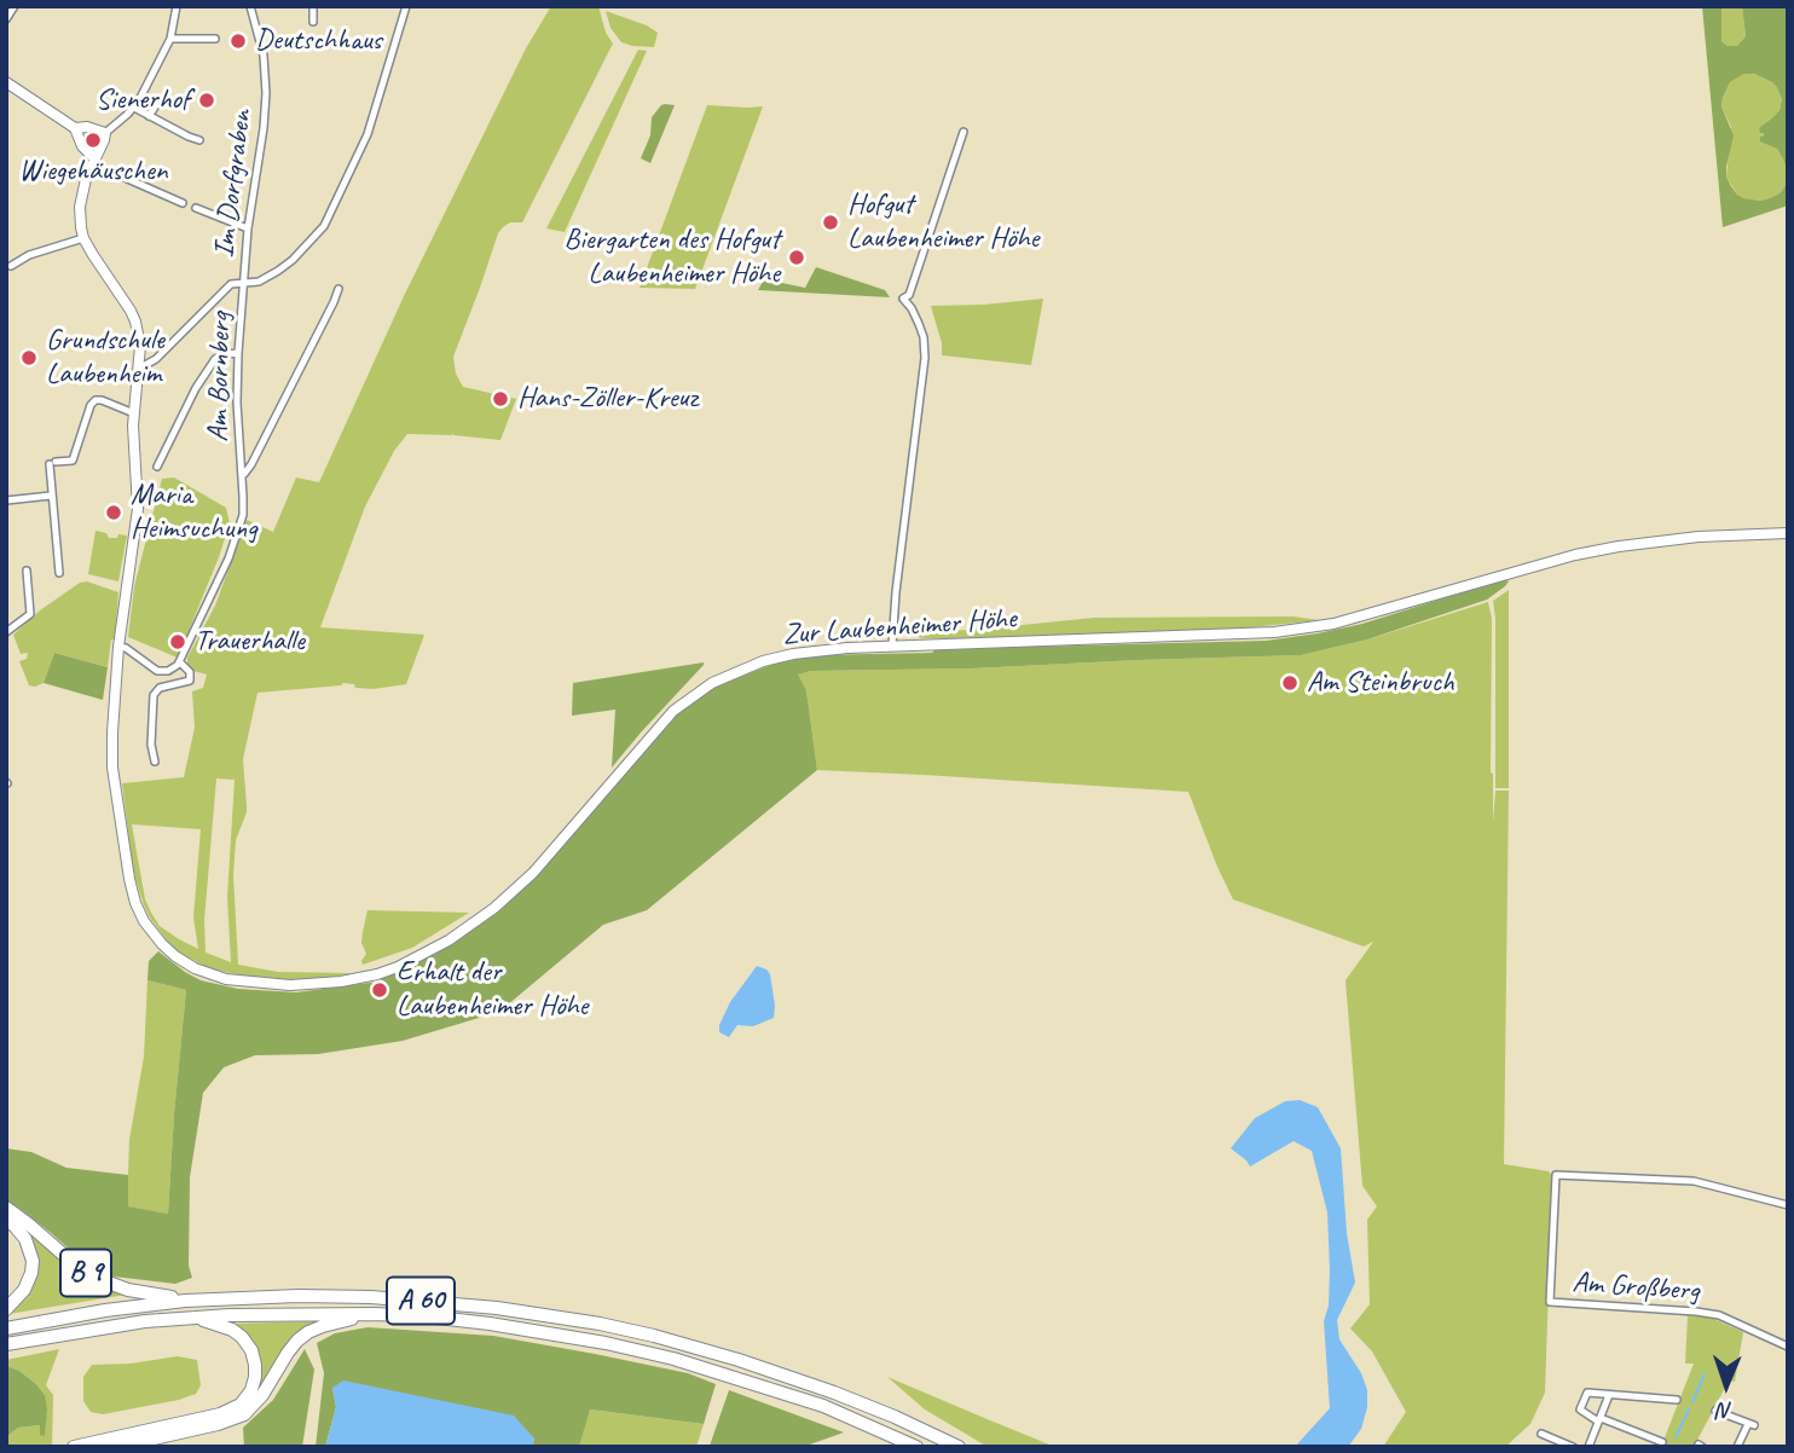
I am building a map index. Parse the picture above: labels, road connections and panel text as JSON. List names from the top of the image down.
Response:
{
  "streets": {
    "highway": ["B 9", "A 60"],
    "street": [
      "Im Dorfgraben",
      "Am Bornberg",
      "Zur Laubenheimer Höhe",
      "Am Großberg"
    ]
  },
  "crossings": [
    ["Im Dorfgraben", "Am Bornberg"],
    ["B 9", "A 60"]
  ],
  "places": [
    "Deutschhaus",
    "Sienerhof",
    "Wiegehäuschen",
    "Hofgut Laubenheimer Höhe",
    "Biergarten des Hofgut Laubenheimer Höhe",
    "Grundschule Laubenheim",
    "Hans-Zöller-Kreuz",
    "Maria Heimsuchung",
    "Trauerhalle",
    "Am Steinbruch",
    "Erhalt der Laubenheimer Höhe"
  ],
  "north": "bottom"
}
